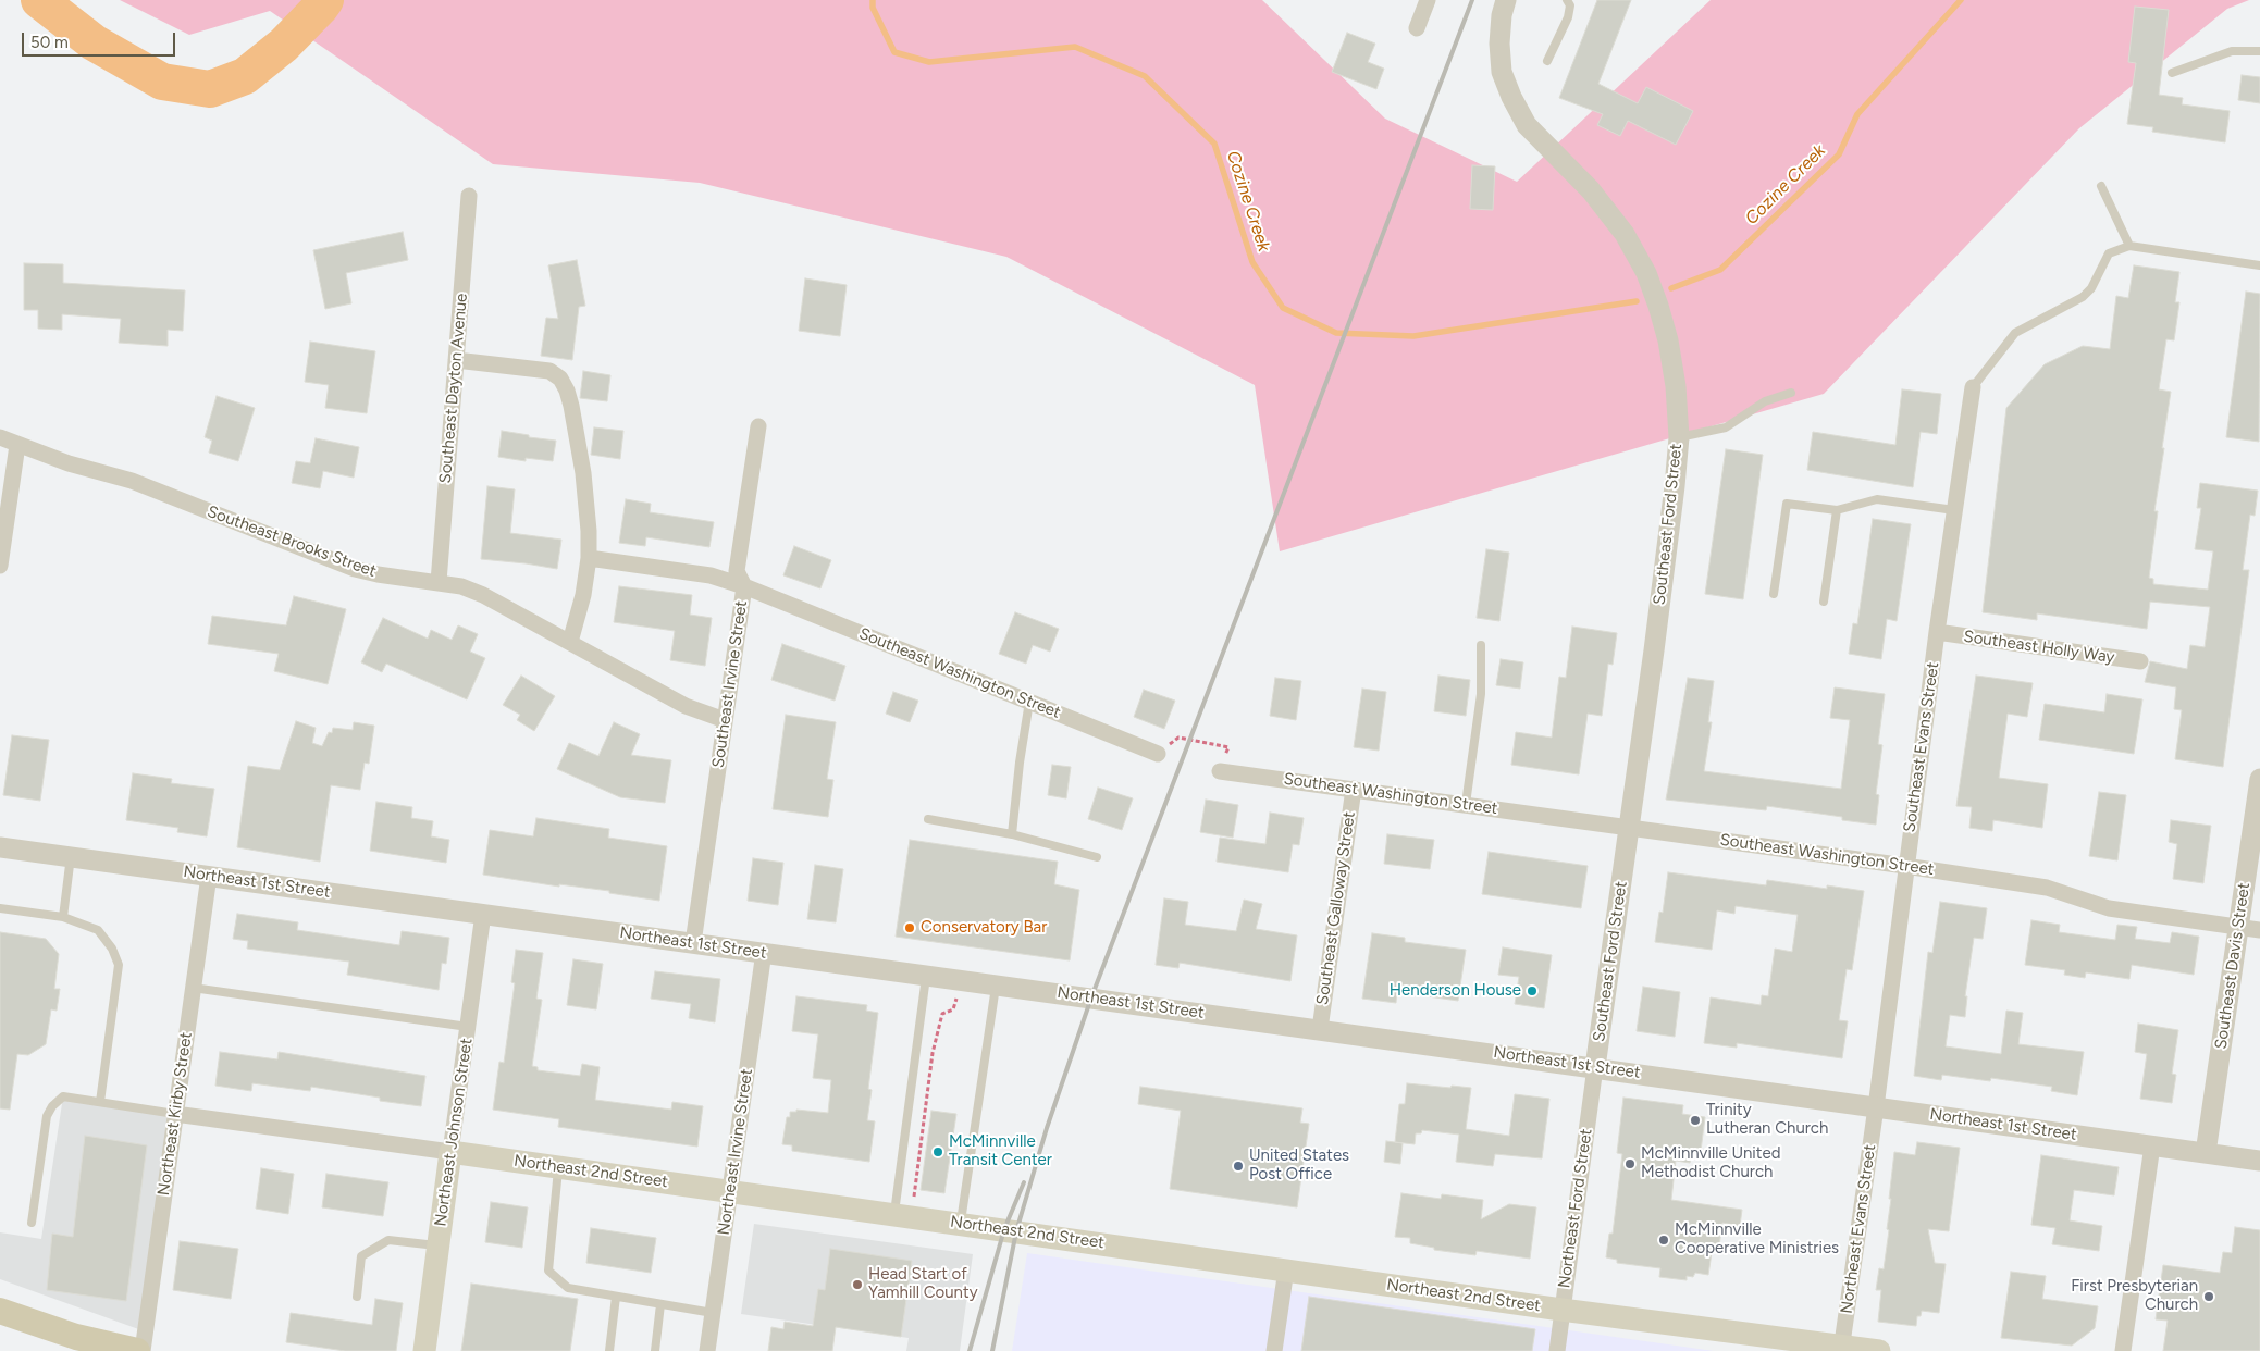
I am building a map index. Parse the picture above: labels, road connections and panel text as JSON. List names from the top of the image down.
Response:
{
  "streets": {
    "main road": ["Northeast Johnson Street", "Northeast 2nd Street"],
    "street": [
      "Southeast Dayton Avenue",
      "Southeast Ford Street",
      "Southeast Brooks Street",
      "Southeast Holly Way",
      "Southeast Washington Street",
      "Southeast Irvine Street",
      "Southeast Evans Street",
      "Northeast 1st Street",
      "Southeast Galloway Street",
      "Southeast Davis Street",
      "Northeast Kirby Street",
      "Northeast Irvine Street",
      "Northeast Ford Street",
      "Northeast Evans Street"
    ]
  },
  "crossings": [
    ["Southeast Dayton Avenue", "Southeast Brooks Street"],
    ["Southeast Ford Street", "Southeast Washington Street"],
    ["Southeast Ford Street", "Northeast 1st Street"],
    ["Southeast Ford Street", "Northeast Ford Street"],
    ["Southeast Brooks Street", "Southeast Irvine Street"],
    ["Southeast Holly Way", "Southeast Evans Street"],
    ["Southeast Washington Street", "Southeast Irvine Street"],
    ["Southeast Washington Street", "Southeast Evans Street"],
    ["Southeast Washington Street", "Southeast Galloway Street"],
    ["Southeast Washington Street", "Southeast Davis Street"],
    ["Southeast Irvine Street", "Northeast 1st Street"],
    ["Southeast Evans Street", "Northeast 1st Street"],
    ["Southeast Evans Street", "Northeast Evans Street"],
    ["Northeast 1st Street", "Southeast Galloway Street"],
    ["Northeast 1st Street", "Southeast Davis Street"],
    ["Northeast 1st Street", "Northeast Kirby Street"],
    ["Northeast 1st Street", "Northeast Johnson Street"],
    ["Northeast 1st Street", "Northeast Irvine Street"],
    ["Northeast 1st Street", "Northeast Ford Street"],
    ["Northeast 1st Street", "Northeast Evans Street"],
    ["Northeast Kirby Street", "Northeast 2nd Street"],
    ["Northeast Johnson Street", "Northeast 2nd Street"],
    ["Northeast Irvine Street", "Northeast 2nd Street"],
    ["Northeast 2nd Street", "Northeast Ford Street"],
    ["Northeast 2nd Street", "Northeast Evans Street"]
  ],
  "water": ["Cozine Creek"],
  "places": [
    "Conservatory Bar",
    "Henderson House",
    "Trinity Lutheran Church",
    "McMinnville Transit Center",
    "McMinnville United Methodist Church",
    "United States Post Office",
    "McMinnville Cooperative Ministries",
    "Head Start of Yamhill County",
    "First Presbyterian Church"
  ],
  "scale_bar": "50 m"
}
